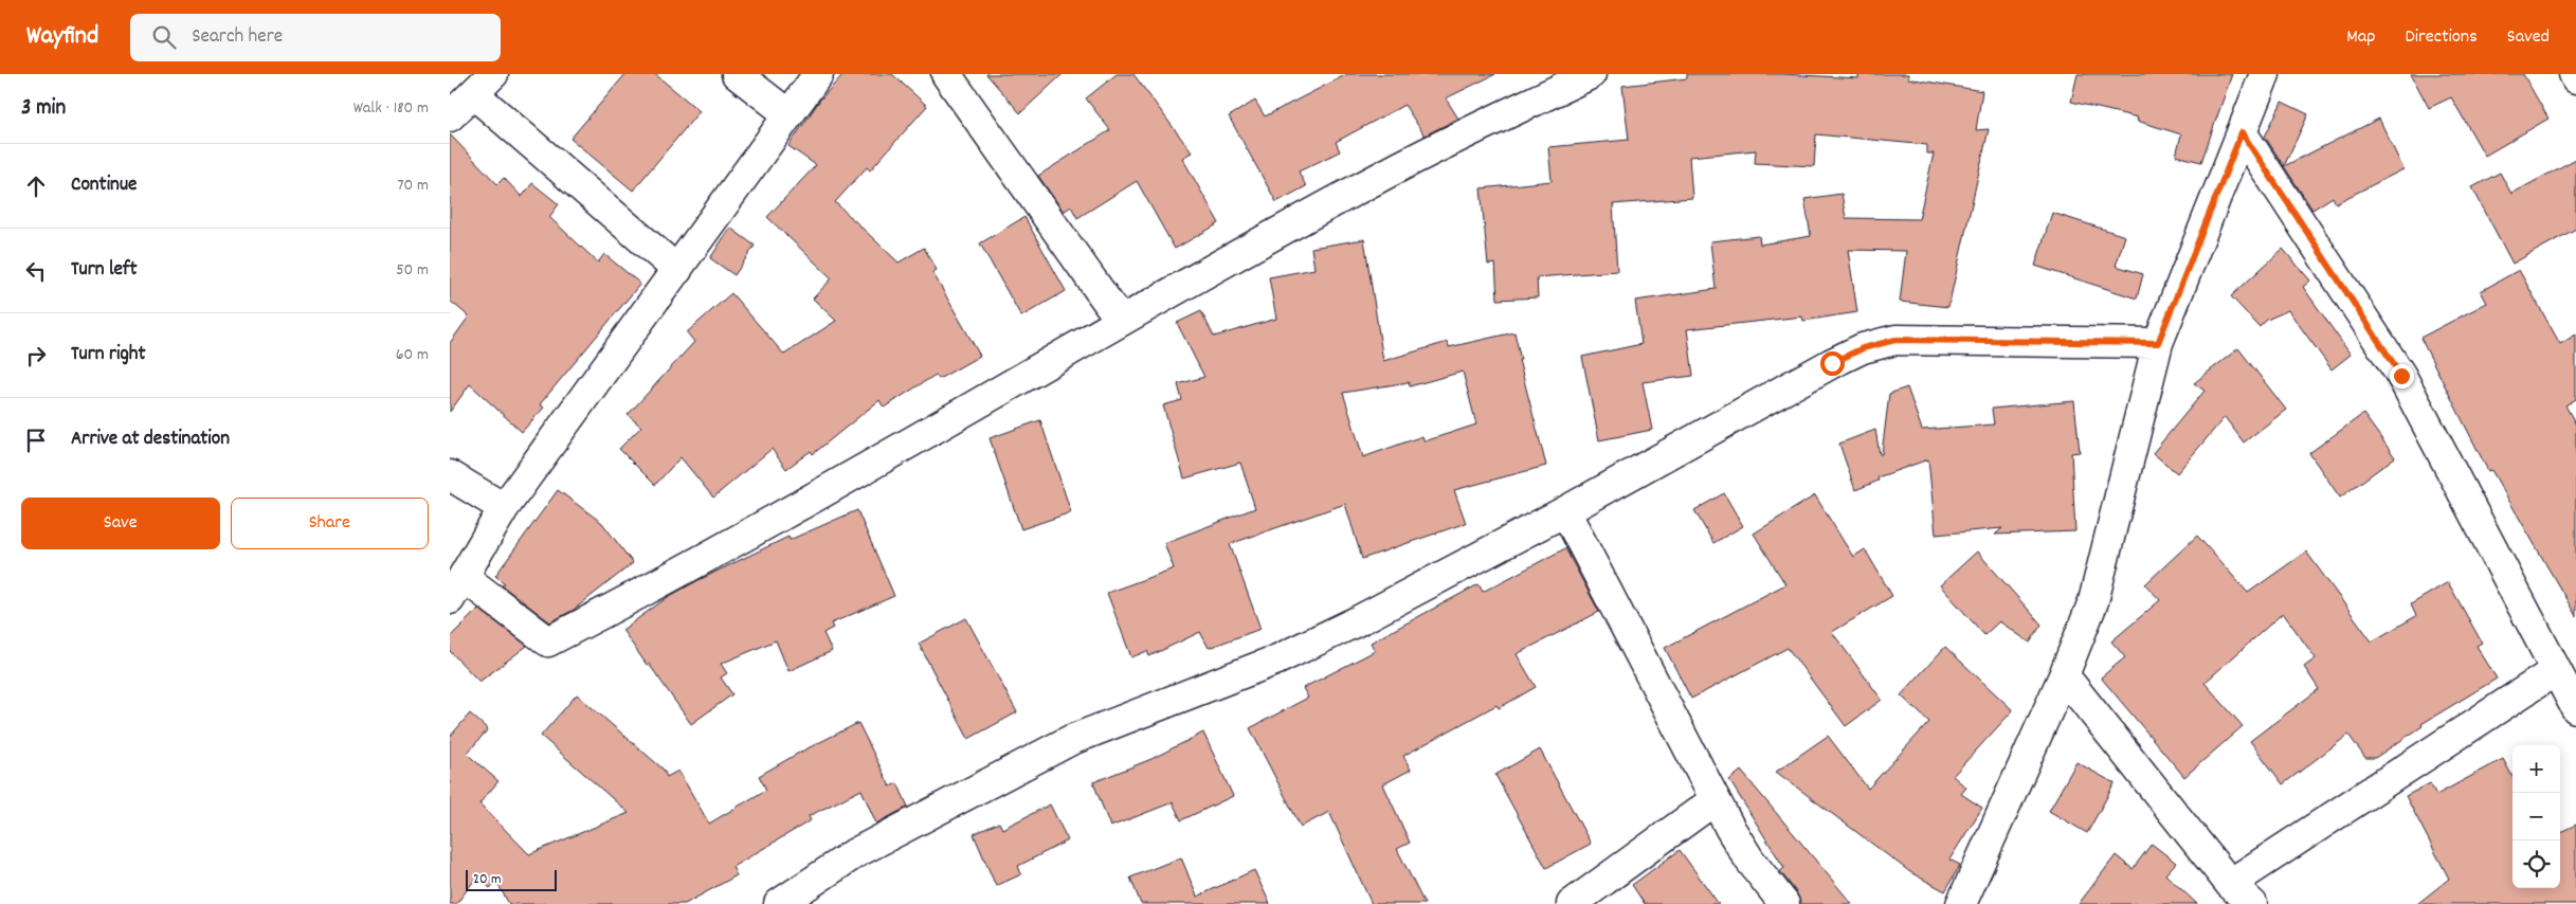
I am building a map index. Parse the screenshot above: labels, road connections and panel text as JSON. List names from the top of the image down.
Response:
{
  "scale_bar": "20 m",
  "page": {
    "header": "Wayfind",
    "search": "Search here",
    "nav": ["Map", "Directions", "Saved"],
    "heading": ["3 min", "Walk · 180 m"],
    "list": [
      ["Continue", "70 m"],
      ["Turn left", "50 m"],
      ["Turn right", "60 m"],
      "Arrive at destination"
    ],
    "buttons": ["Save", "Share"],
    "map_buttons": ["+", "−"],
    "scale": "20 m"
  }
}
